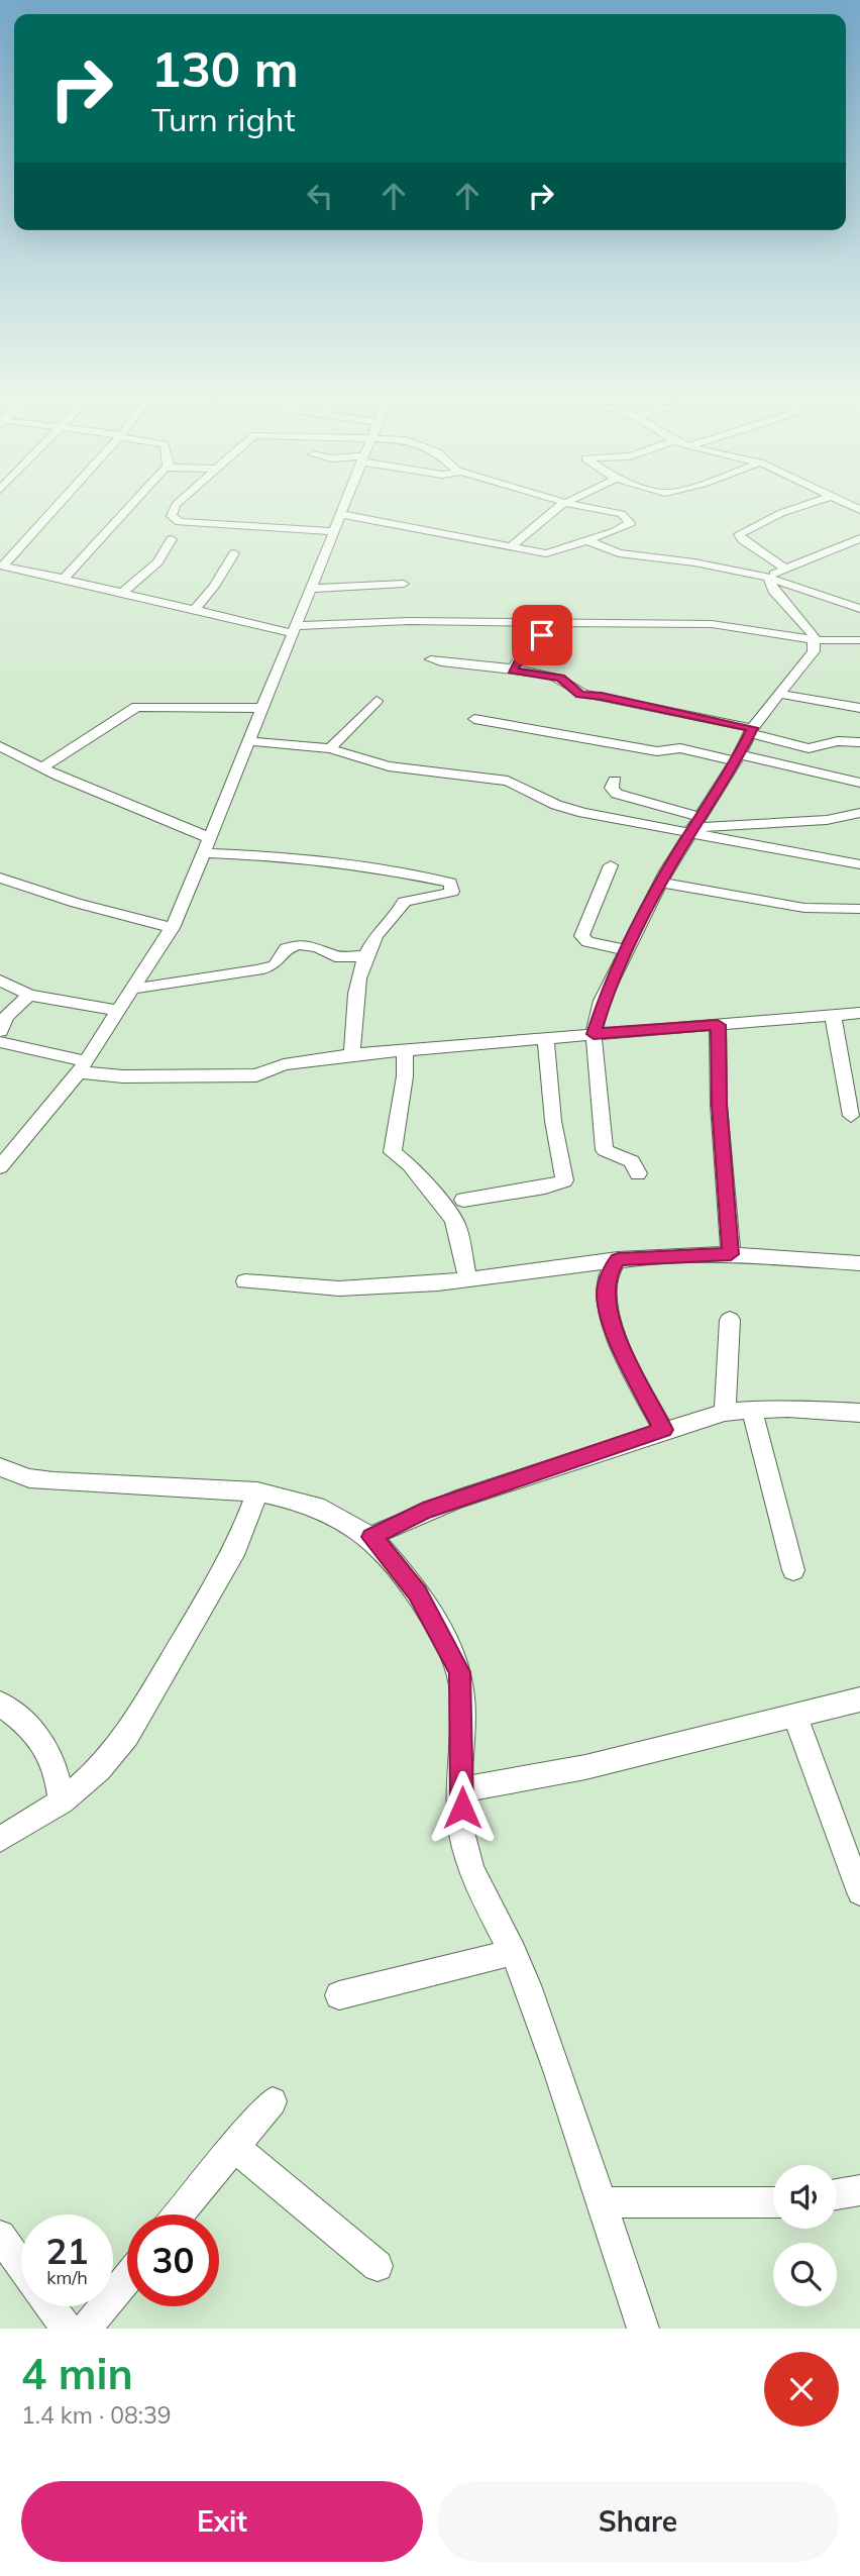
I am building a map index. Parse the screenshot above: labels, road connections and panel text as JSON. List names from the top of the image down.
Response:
{
  "page": {
    "turn": ["130 m", "Turn right"],
    "speed": "21 km/h",
    "limit": "30",
    "heading": ["4 min", "1.4 km · 08:39"],
    "buttons": ["Exit", "Share"]
  }
}
